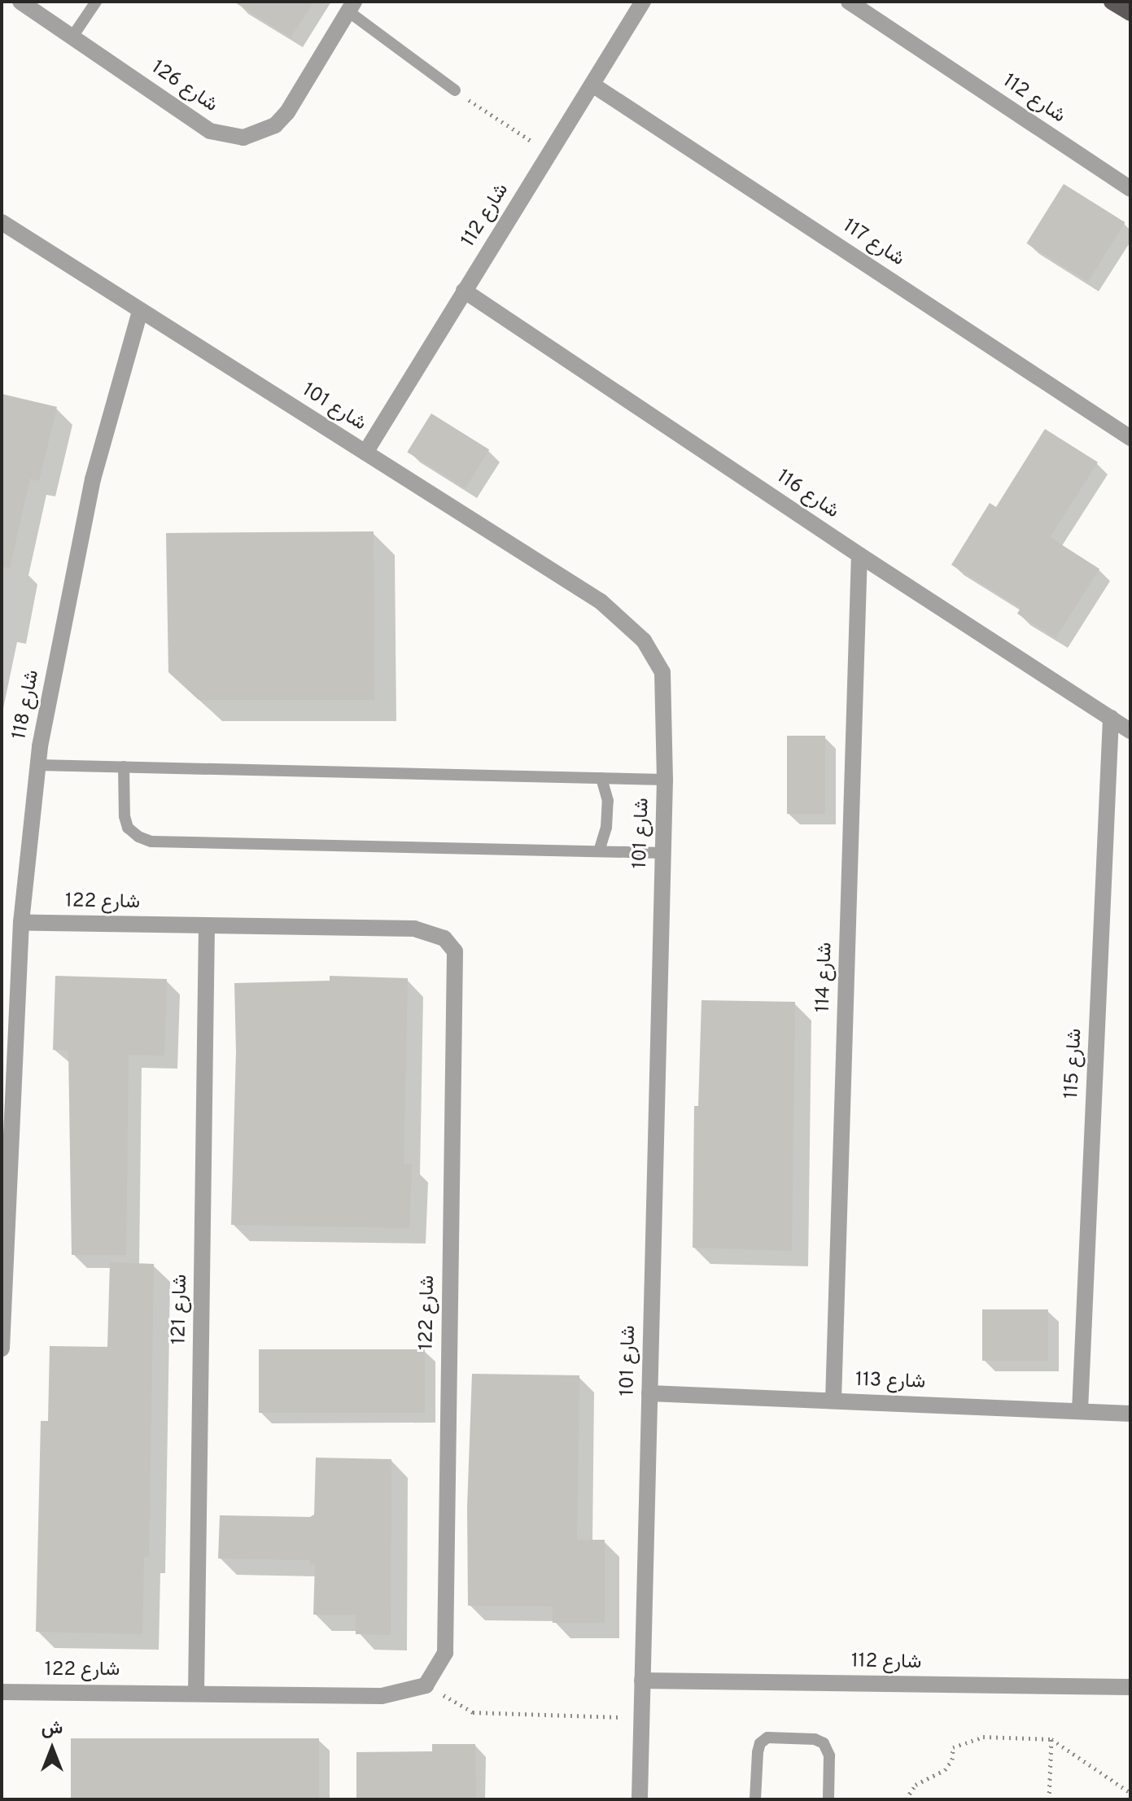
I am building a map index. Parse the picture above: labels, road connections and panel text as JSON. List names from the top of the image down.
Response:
{
  "streets": {
    "street": [
      "شارع 126",
      "شارع 112",
      "شارع 117",
      "شارع 101",
      "شارع 116",
      "شارع 118",
      "شارع 122",
      "شارع 114",
      "شارع 115",
      "شارع 121",
      "شارع 113"
    ]
  },
  "crossings": [
    ["شارع 112", "شارع 117"],
    ["شارع 112", "شارع 101"],
    ["شارع 112", "شارع 116"],
    ["شارع 101", "شارع 118"],
    ["شارع 101", "شارع 113"],
    ["شارع 116", "شارع 114"],
    ["شارع 116", "شارع 115"],
    ["شارع 118", "شارع 122"],
    ["شارع 122", "شارع 121"],
    ["شارع 114", "شارع 113"],
    ["شارع 115", "شارع 113"]
  ],
  "north": "top"
}
